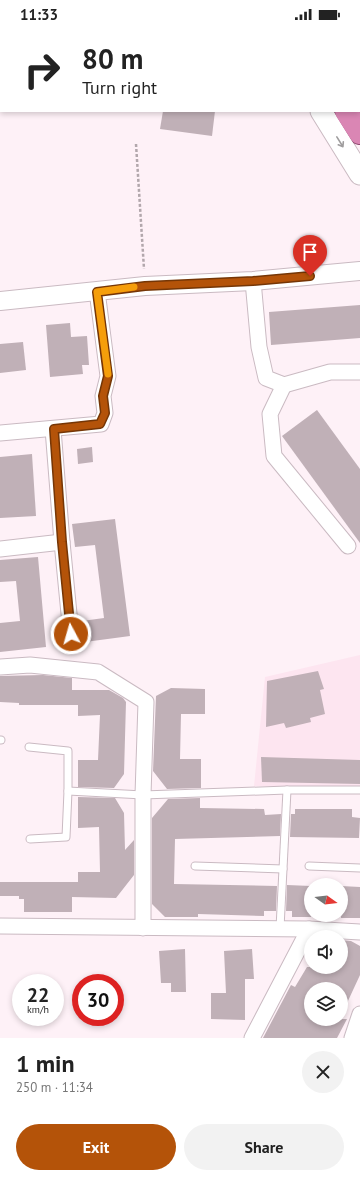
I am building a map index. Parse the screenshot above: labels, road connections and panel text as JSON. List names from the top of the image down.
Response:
{
  "north": "right",
  "page": {
    "status": "11:33",
    "turn": ["80 m", "Turn right"],
    "speed": "22 km/h",
    "limit": "30",
    "heading": ["1 min", "250 m · 11:34"],
    "buttons": ["Exit", "Share"]
  }
}
